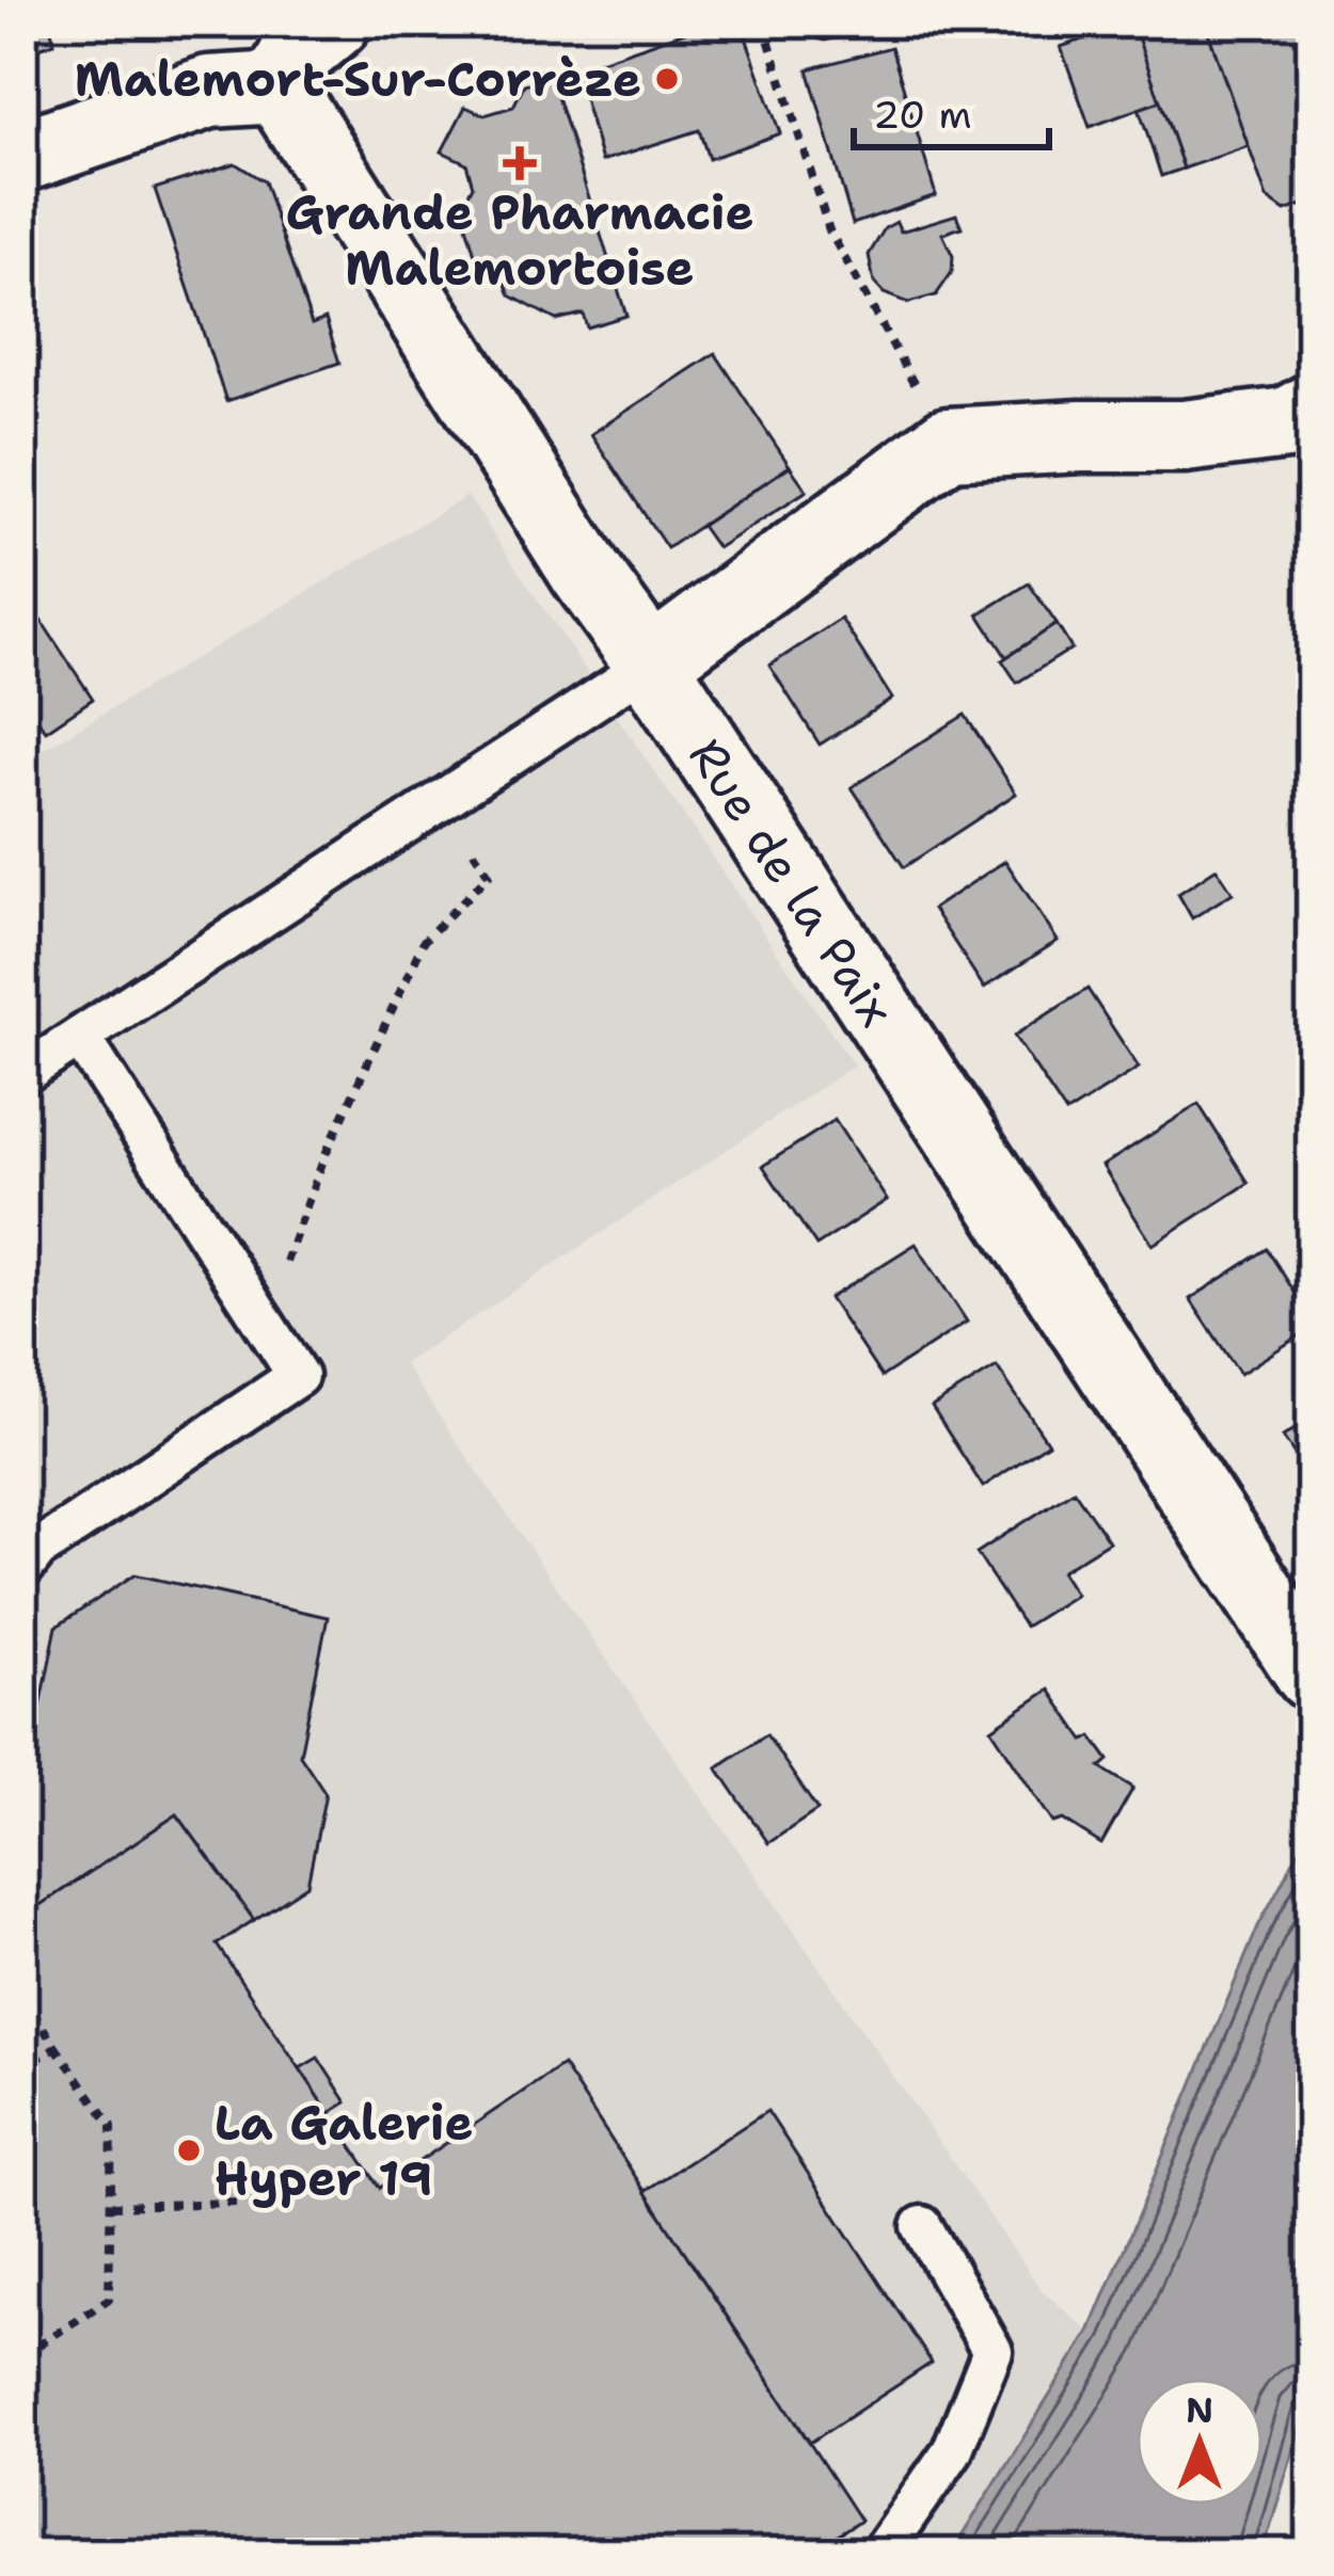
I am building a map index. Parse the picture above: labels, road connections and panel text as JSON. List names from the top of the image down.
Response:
{
  "streets": {
    "street": ["Rue de la Paix"]
  },
  "places": {
    "other": ["Malemort-Sur-Corrèze", "La Galerie Hyper 19"],
    "health": ["Grande Pharmacie Malemortoise"]
  },
  "scale_bar": "20 m",
  "north": "top"
}
